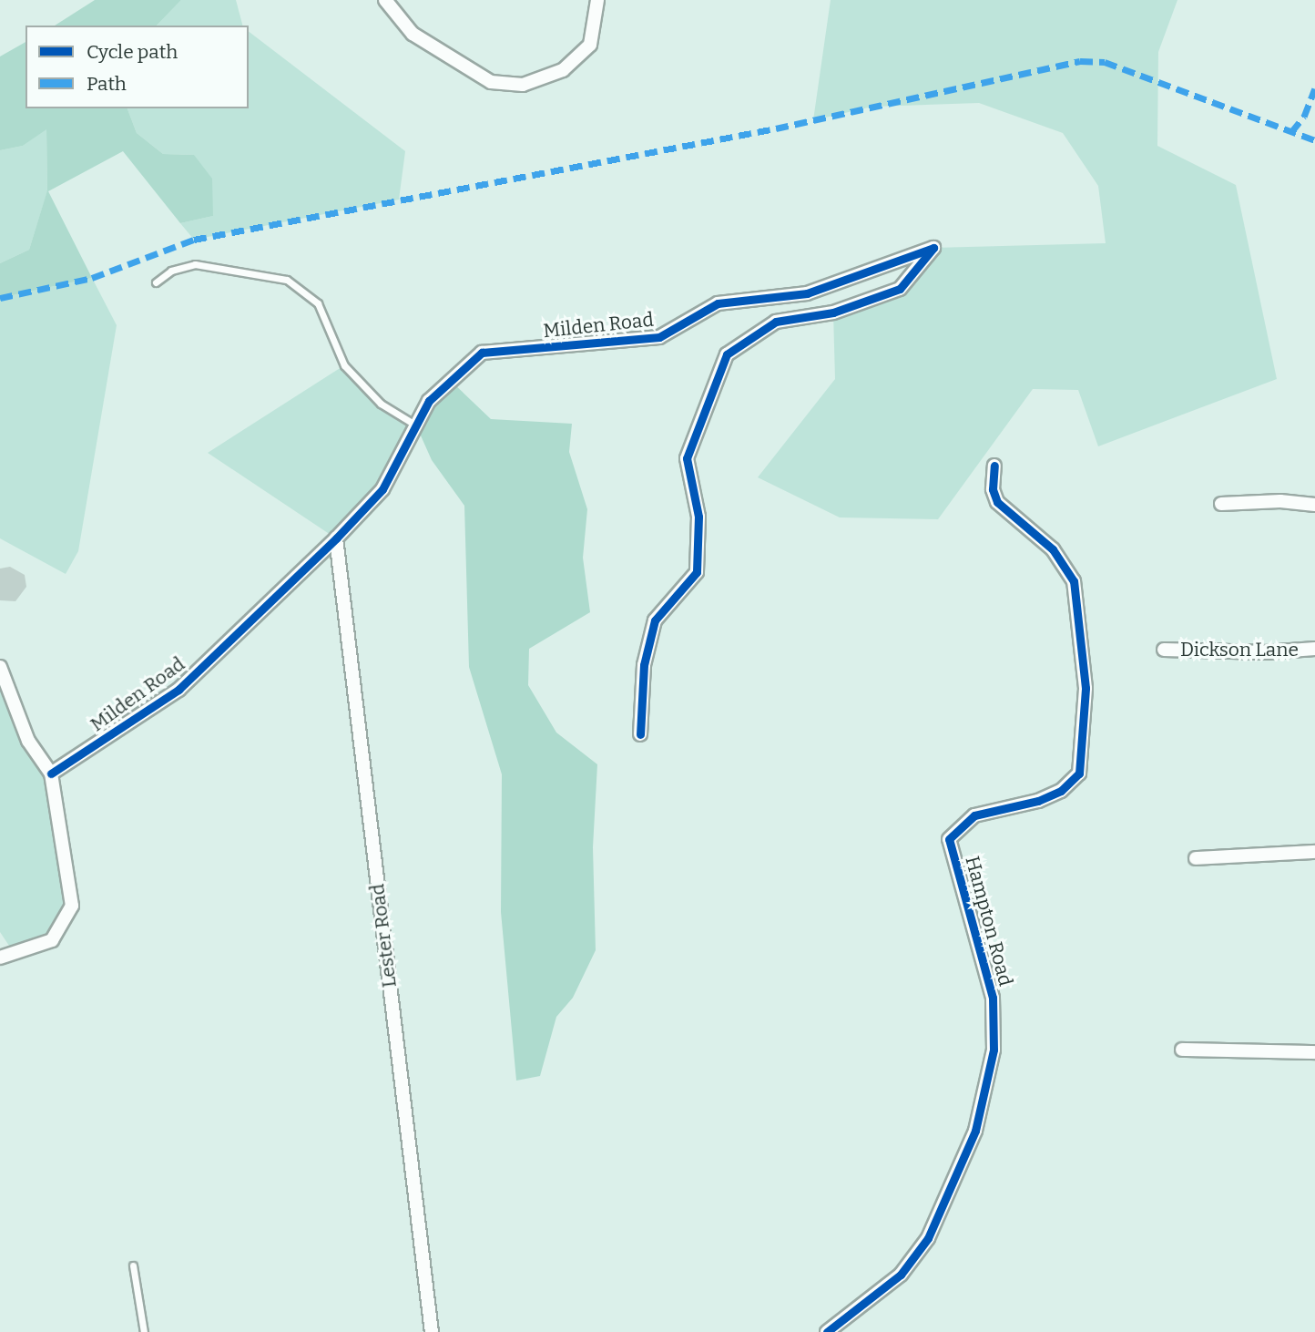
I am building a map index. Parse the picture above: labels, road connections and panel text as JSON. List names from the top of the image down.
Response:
{
  "streets": {
    "street": [
      "Milden Road",
      "Dickson Lane",
      "Hampton Road",
      "Lester Road"
    ]
  },
  "crossings": [
    ["Milden Road", "Lester Road"]
  ],
  "legend": ["Cycle path", "Path"]
}
